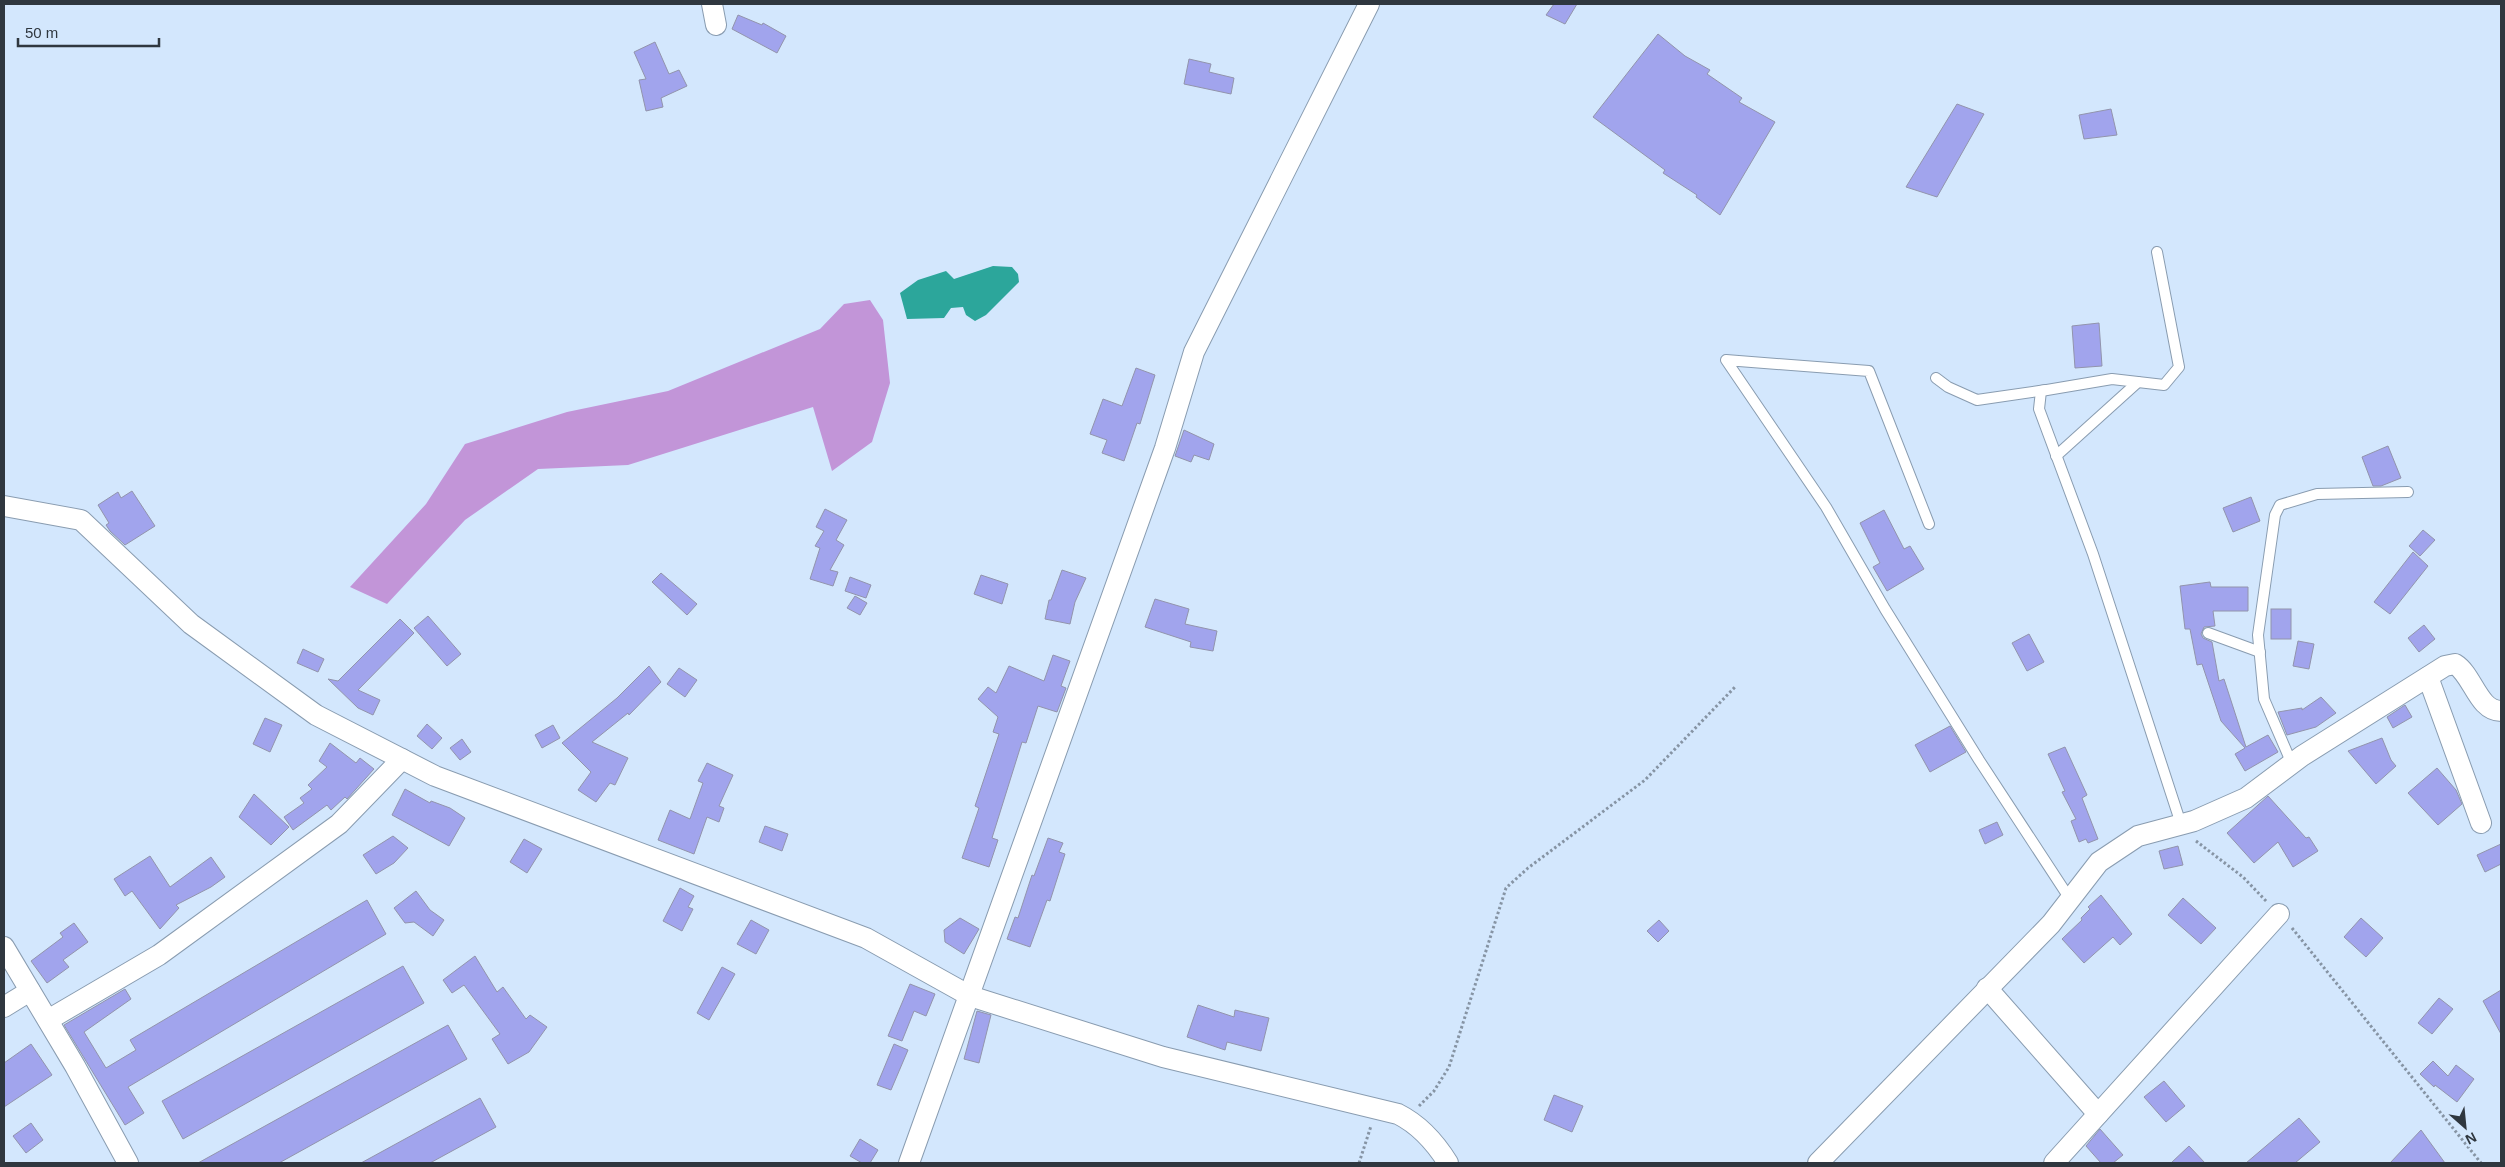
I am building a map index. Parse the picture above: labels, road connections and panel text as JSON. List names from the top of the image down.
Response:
{
  "scale_bar": "50 m",
  "north": "bottom right"
}
